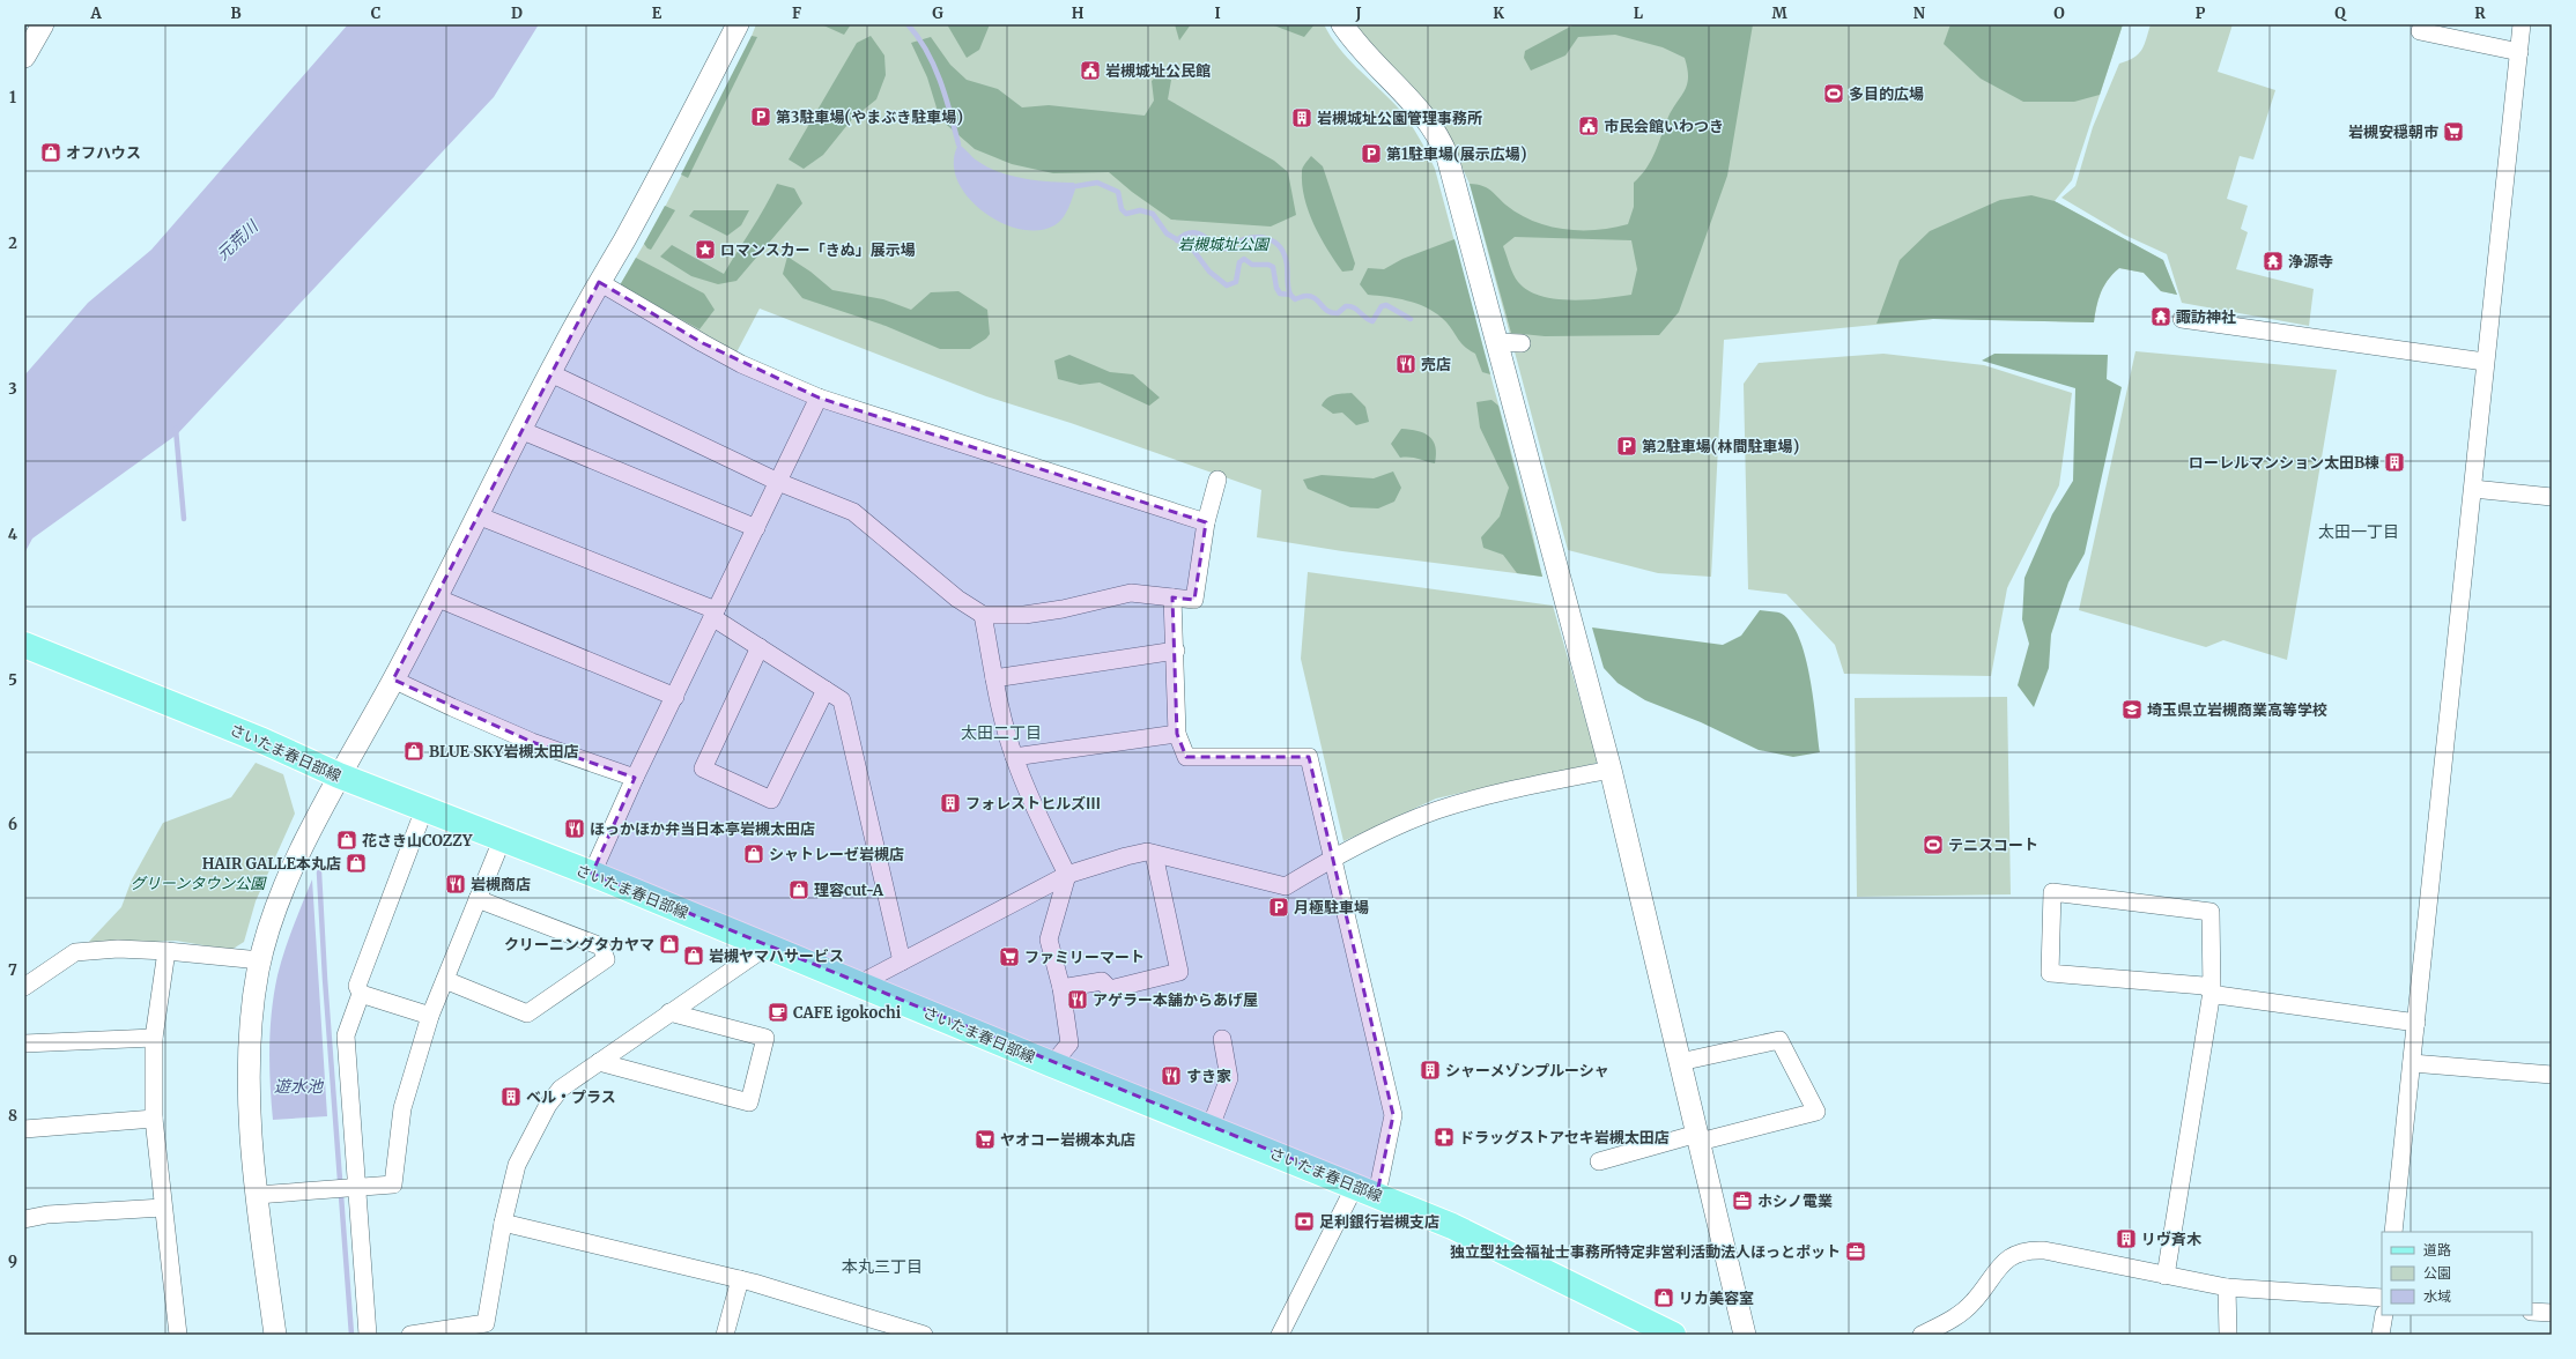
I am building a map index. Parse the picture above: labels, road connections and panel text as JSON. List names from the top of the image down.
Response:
{
  "streets": {
    "main road": ["さいたま春日部線"]
  },
  "districts": ["太田一丁目", "太田二丁目", "本丸三丁目"],
  "water": ["元荒川", "遊水池"],
  "parks": ["岩槻城址公園", "グリーンタウン公園"],
  "places": {
    "public building": ["岩槻城址公民館", "市民会館いわつき"],
    "sports": ["多目的広場", "テニスコート"],
    "parking": [
      "第3駐車場(やまぶき駐車場)",
      "第1駐車場(展示広場)",
      "第2駐車場(林間駐車場)",
      "月極駐車場"
    ],
    "building": [
      "岩槻城址公園管理事務所",
      "ローレルマンション太田B棟",
      "フォレストヒルズⅢ",
      "シャーメゾンプルーシャ",
      "ベル・プラス",
      "リヴ斉木"
    ],
    "supermarket": ["岩槻安穏朝市", "ファミリーマート", "ヤオコー岩槻本丸店"],
    "shop": [
      "オフハウス",
      "BLUE SKY岩槻太田店",
      "花さき山COZZY",
      "シャトレーゼ岩槻店",
      "HAIR GALLE本丸店",
      "理容cut-A",
      "クリーニングタカヤマ",
      "岩槻ヤマハサービス",
      "リカ美容室"
    ],
    "place": ["ロマンスカー「きぬ」展示場"],
    "temple": ["浄源寺", "諏訪神社"],
    "restaurant": [
      "売店",
      "ほっかほか弁当日本亭岩槻太田店",
      "岩槻商店",
      "アゲラー本舗からあげ屋",
      "すき家"
    ],
    "school or university": ["埼玉県立岩槻商業高等学校"],
    "cafe": ["CAFE igokochi"],
    "pharmacy": ["ドラッグストアセキ岩槻太田店"],
    "office": ["ホシノ電業", "独立型社会福祉士事務所特定非営利活動法人ほっとポット"],
    "bank": ["足利銀行岩槻支店"]
  },
  "legend": ["道路", "公園", "水域"],
  "grid": {
    "columns": [
      "A",
      "B",
      "C",
      "D",
      "E",
      "F",
      "G",
      "H",
      "I",
      "J",
      "K",
      "L",
      "M",
      "N",
      "O",
      "P",
      "Q",
      "R"
    ],
    "rows": [
      "1",
      "2",
      "3",
      "4",
      "5",
      "6",
      "7",
      "8",
      "9"
    ]
  }
}
